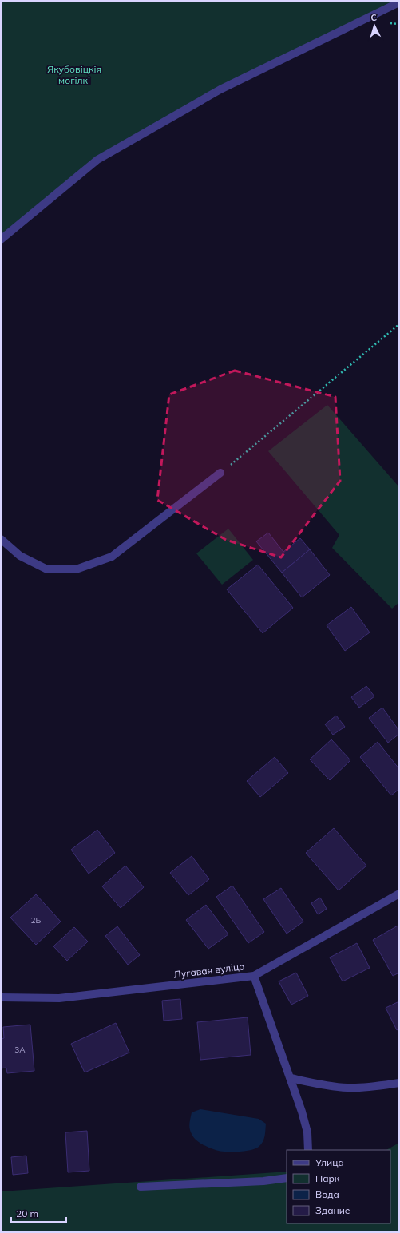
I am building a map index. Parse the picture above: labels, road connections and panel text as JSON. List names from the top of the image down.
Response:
{
  "streets": {
    "street": ["Лугавая вуліца"]
  },
  "parks": ["Якубовіцкія могілкі"],
  "house_numbers": ["2Б", "3А"],
  "legend": [
    "Улица",
    "Парк",
    "Вода",
    "Здание"
  ],
  "scale_bar": "20 m",
  "north": "top"
}
